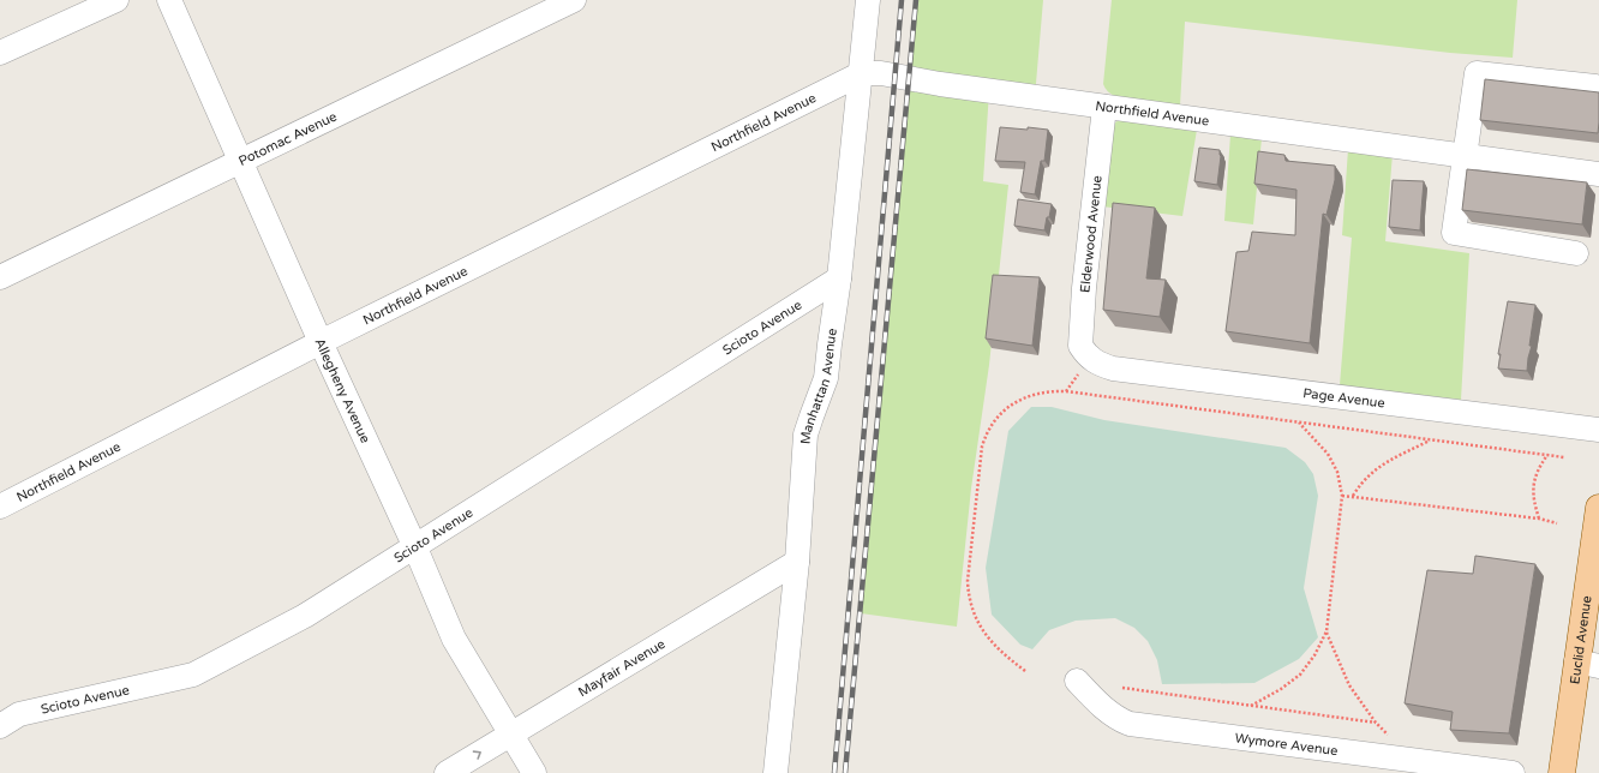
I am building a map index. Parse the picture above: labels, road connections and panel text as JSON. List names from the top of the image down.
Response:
{
  "streets": {
    "main road": ["Euclid Avenue"],
    "street": [
      "Northfield Avenue",
      "Potomac Avenue",
      "Elderwood Avenue",
      "Scioto Avenue",
      "Manhattan Avenue",
      "Allegheny Avenue",
      "Page Avenue",
      "Mayfair Avenue",
      "Wymore Avenue"
    ]
  },
  "crossings": [
    ["Northfield Avenue", "Elderwood Avenue"],
    ["Northfield Avenue", "Manhattan Avenue"],
    ["Northfield Avenue", "Allegheny Avenue"],
    ["Potomac Avenue", "Allegheny Avenue"],
    ["Elderwood Avenue", "Page Avenue"],
    ["Scioto Avenue", "Manhattan Avenue"],
    ["Scioto Avenue", "Allegheny Avenue"],
    ["Manhattan Avenue", "Mayfair Avenue"],
    ["Allegheny Avenue", "Mayfair Avenue"]
  ]
}
